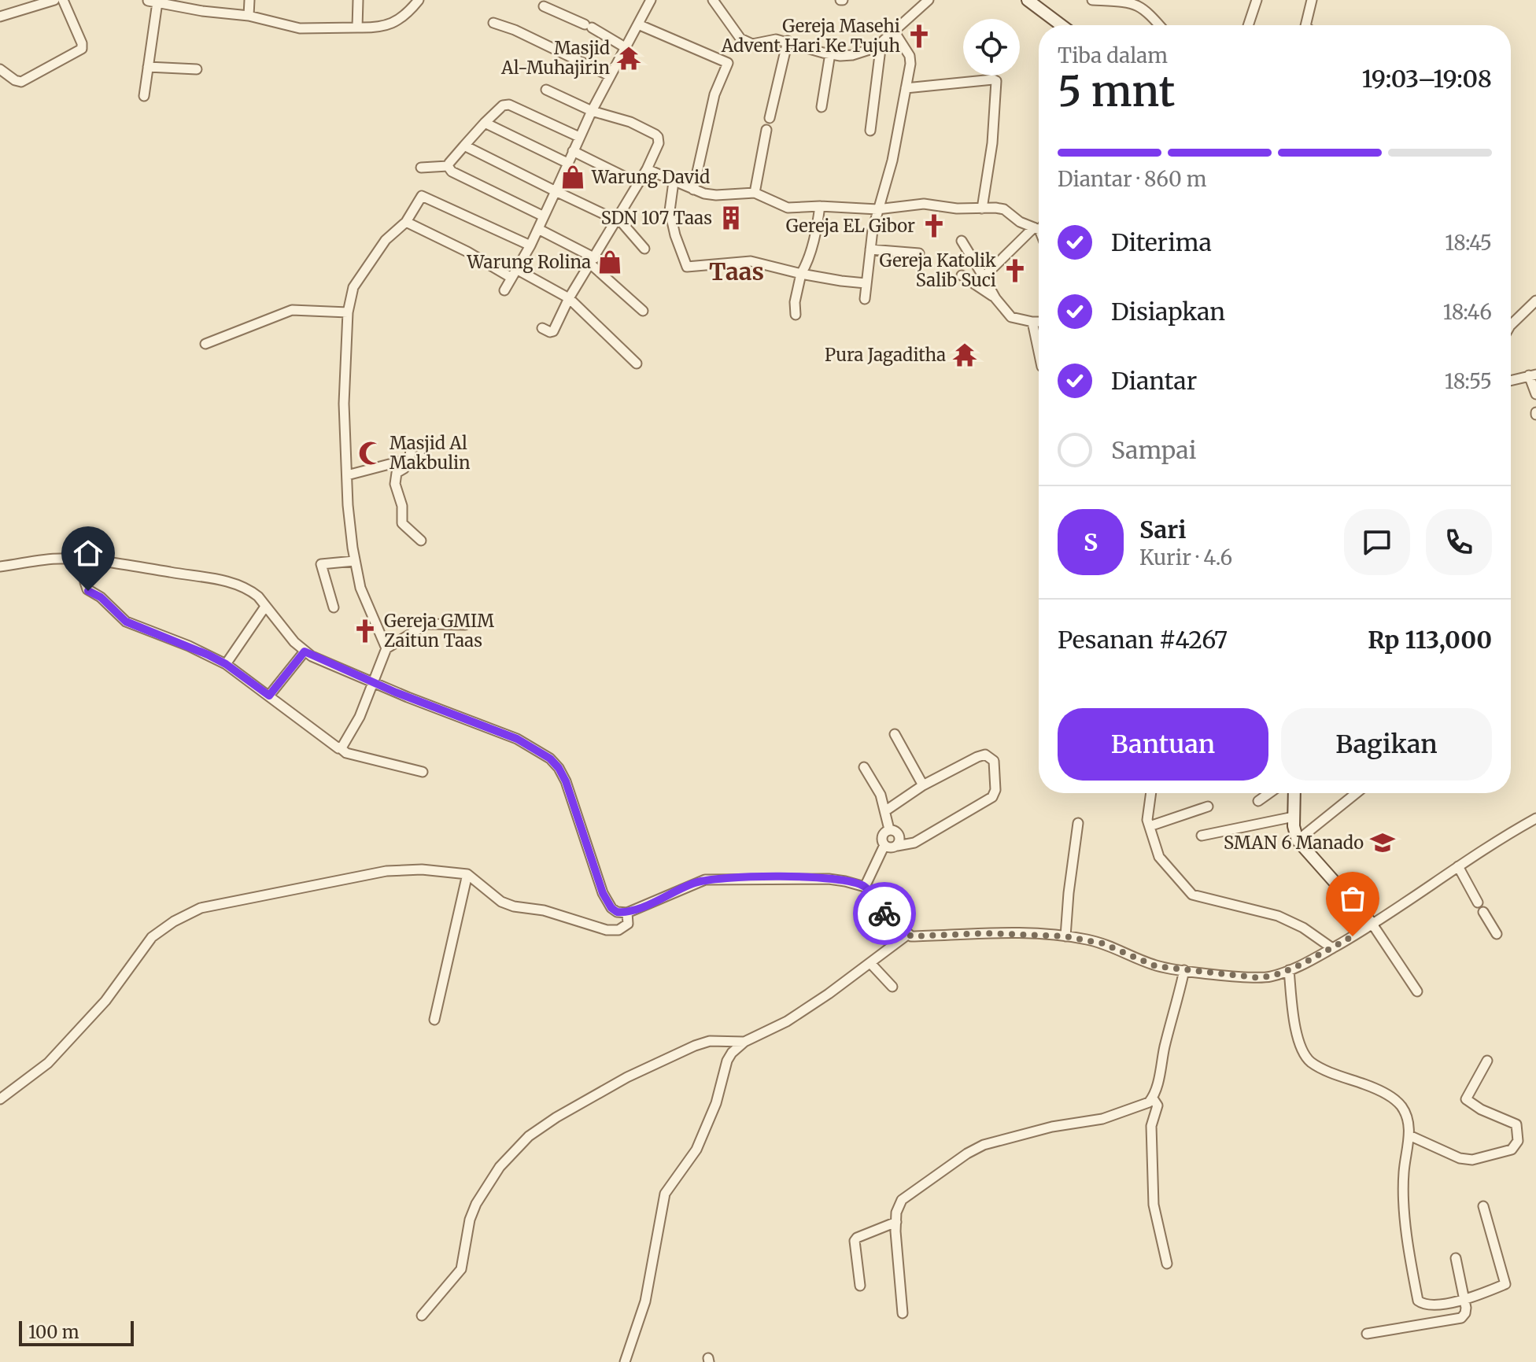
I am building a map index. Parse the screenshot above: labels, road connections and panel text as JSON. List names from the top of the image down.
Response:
{
  "districts": ["Taas"],
  "places": {
    "church": [
      "Gereja Masehi Advent Hari Ke Tujuh",
      "Gereja EL Gibor",
      "Gereja Katolik Salib Suci",
      "Gereja GMIM Zaitun Taas"
    ],
    "temple": ["Masjid Al-Muhajirin", "Pura Jagaditha"],
    "shop": ["Warung David", "Warung Rolina"],
    "building": ["SDN 107 Taas"],
    "mosque": ["Masjid Al Makbulin"],
    "school or university": ["SMAN 6 Manado"]
  },
  "scale_bar": "100 m",
  "page": {
    "heading": ["5 mnt", "Tiba dalam", "19:03–19:08"],
    "panel": [
      "Sari",
      "Kurir · 4.6",
      "Pesanan #4267",
      "Rp 113,000"
    ],
    "bar": "Diantar · 860 m",
    "list": [
      ["Diterima", "18:45"],
      ["Disiapkan", "18:46"],
      ["Diantar", "18:55"],
      "Sampai"
    ],
    "round": "S",
    "buttons": ["Bantuan", "Bagikan"],
    "scale": "100 m"
  }
}
